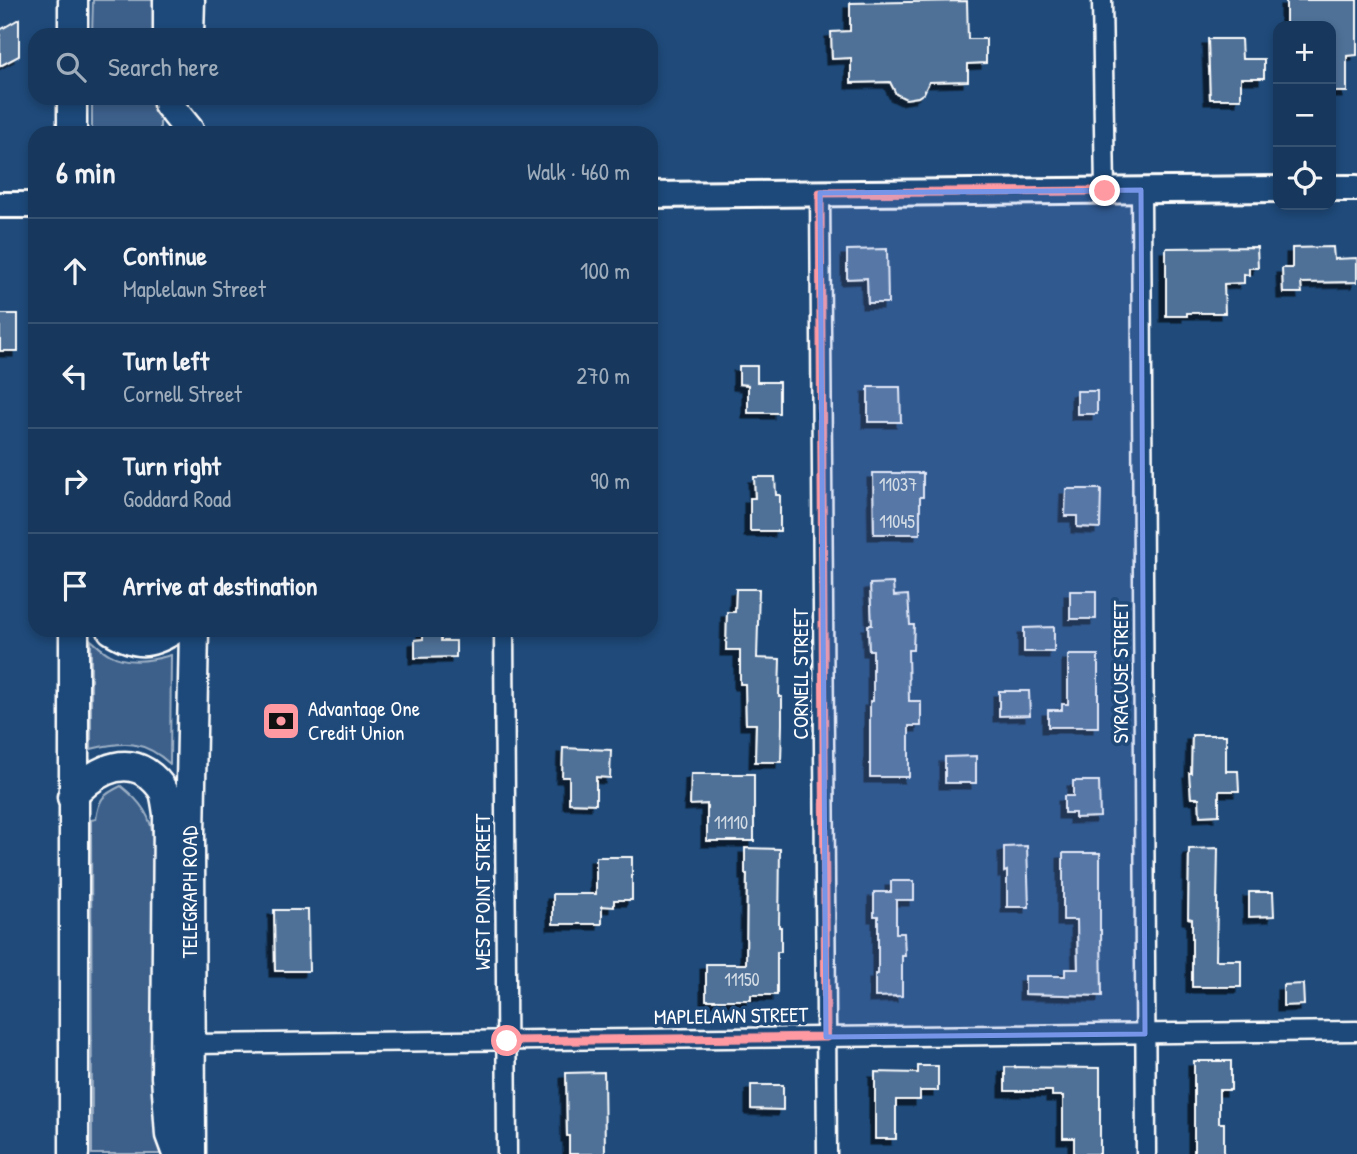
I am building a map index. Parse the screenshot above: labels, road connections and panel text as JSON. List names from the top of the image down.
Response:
{
  "streets": {
    "main road": ["TELEGRAPH ROAD"],
    "street": [
      "SYRACUSE STREET",
      "CORNELL STREET",
      "WEST POINT STREET",
      "MAPLELAWN STREET"
    ]
  },
  "crossings": [
    ["SYRACUSE STREET", "MAPLELAWN STREET"],
    ["CORNELL STREET", "MAPLELAWN STREET"],
    ["TELEGRAPH ROAD", "MAPLELAWN STREET"],
    ["WEST POINT STREET", "MAPLELAWN STREET"]
  ],
  "places": {
    "bank": ["Advantage One Credit Union"]
  },
  "house_numbers": [
    "11037",
    "11045",
    "11110",
    "11150"
  ],
  "page": {
    "map_buttons": ["+", "−"],
    "search": "Search here",
    "heading": ["6 min", "Walk · 460 m"],
    "list": [
      ["Continue", "Maplelawn Street", "100 m"],
      ["Turn left", "Cornell Street", "270 m"],
      ["Turn right", "Goddard Road", "90 m"],
      "Arrive at destination"
    ]
  }
}
